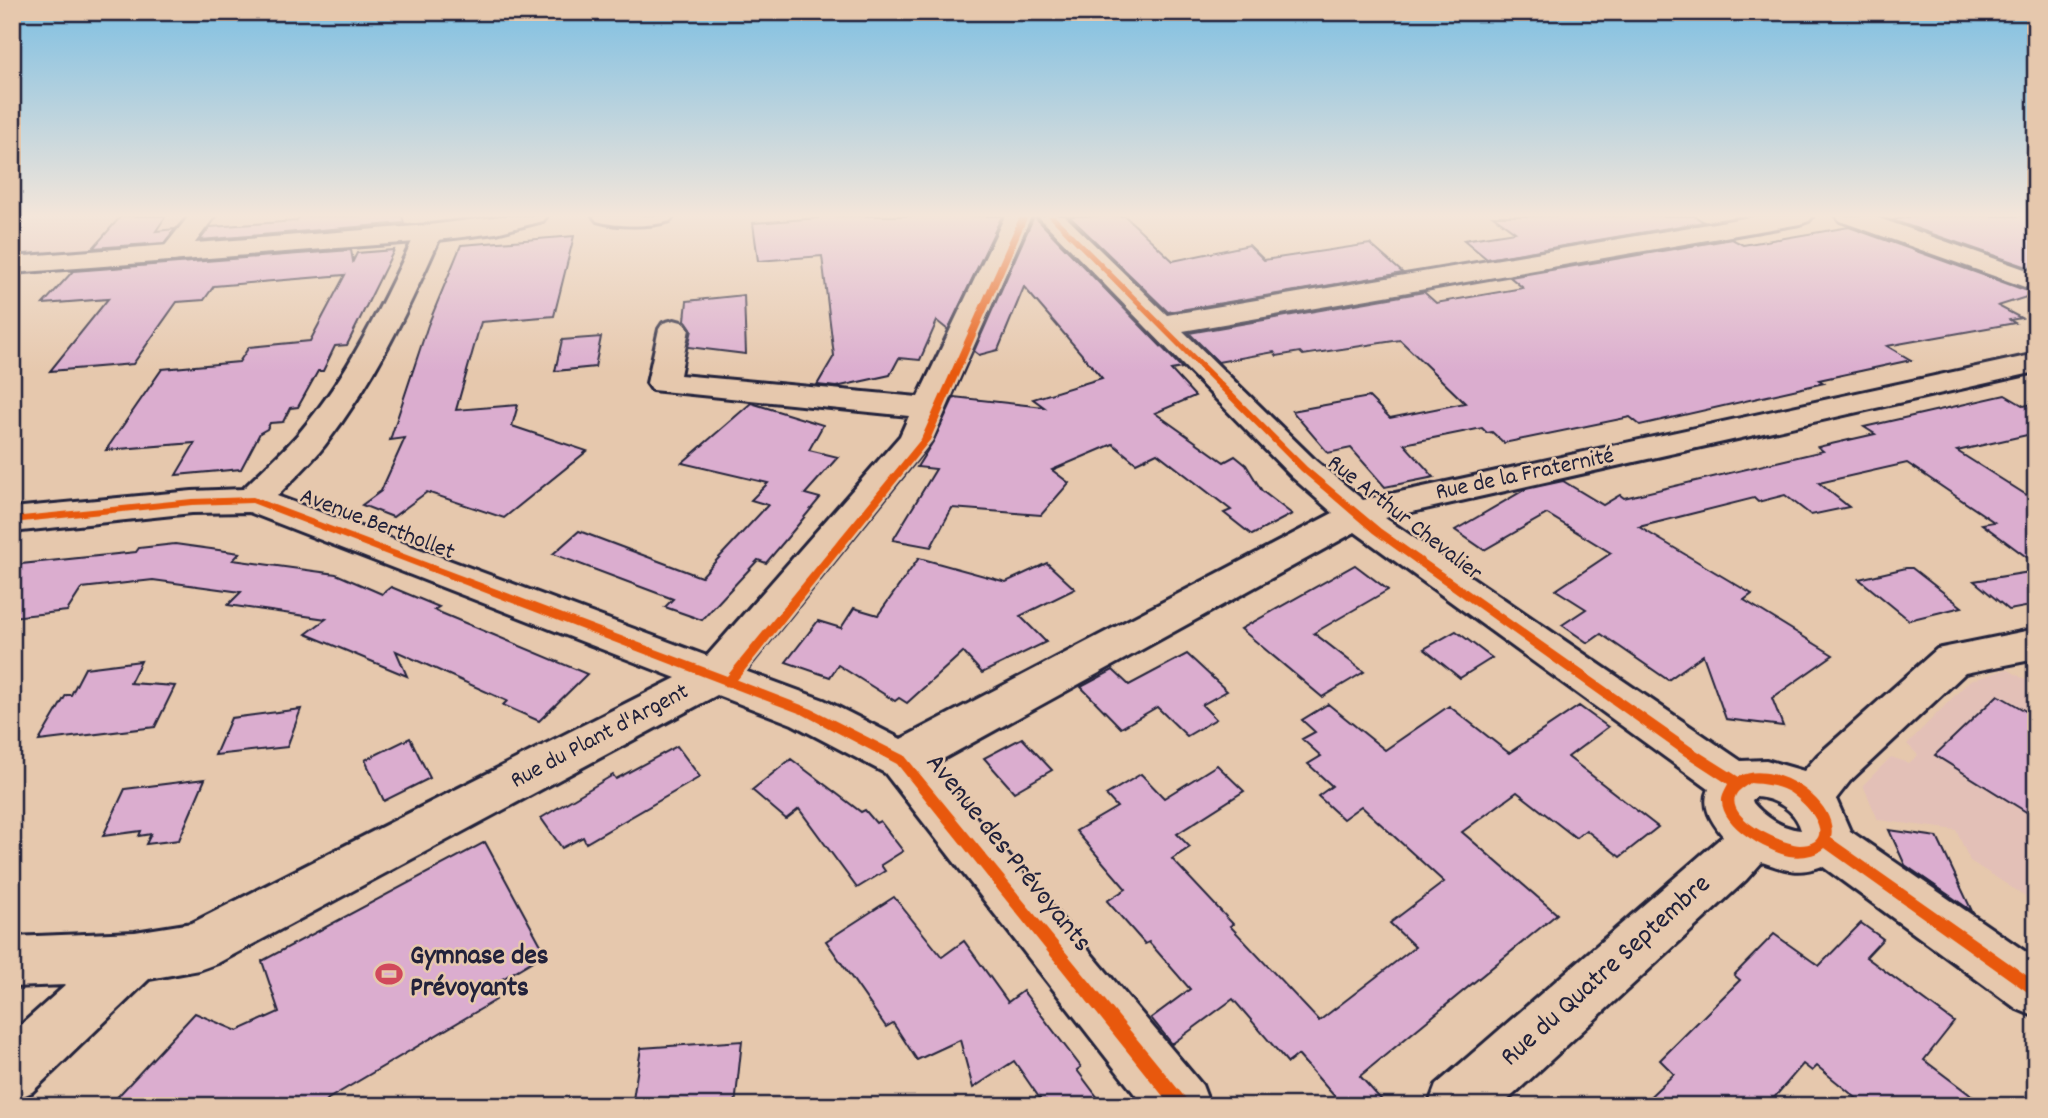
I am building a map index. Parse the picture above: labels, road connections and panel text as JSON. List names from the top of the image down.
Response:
{
  "streets": {
    "street": [
      "Rue de la Fraternité",
      "Rue Arthur Chevalier",
      "Avenue Berthollet",
      "Rue du Plant d'Argent",
      "Avenue des Prévoyants",
      "Rue du Quatre Septembre"
    ]
  },
  "crossings": [
    ["Rue de la Fraternité", "Rue Arthur Chevalier"],
    ["Rue de la Fraternité", "Avenue des Prévoyants"],
    ["Avenue Berthollet", "Rue du Plant d'Argent"],
    ["Avenue Berthollet", "Avenue des Prévoyants"],
    ["Rue du Plant d'Argent", "Avenue des Prévoyants"]
  ],
  "places": {
    "sports": ["Gymnase des Prévoyants"]
  }
}
